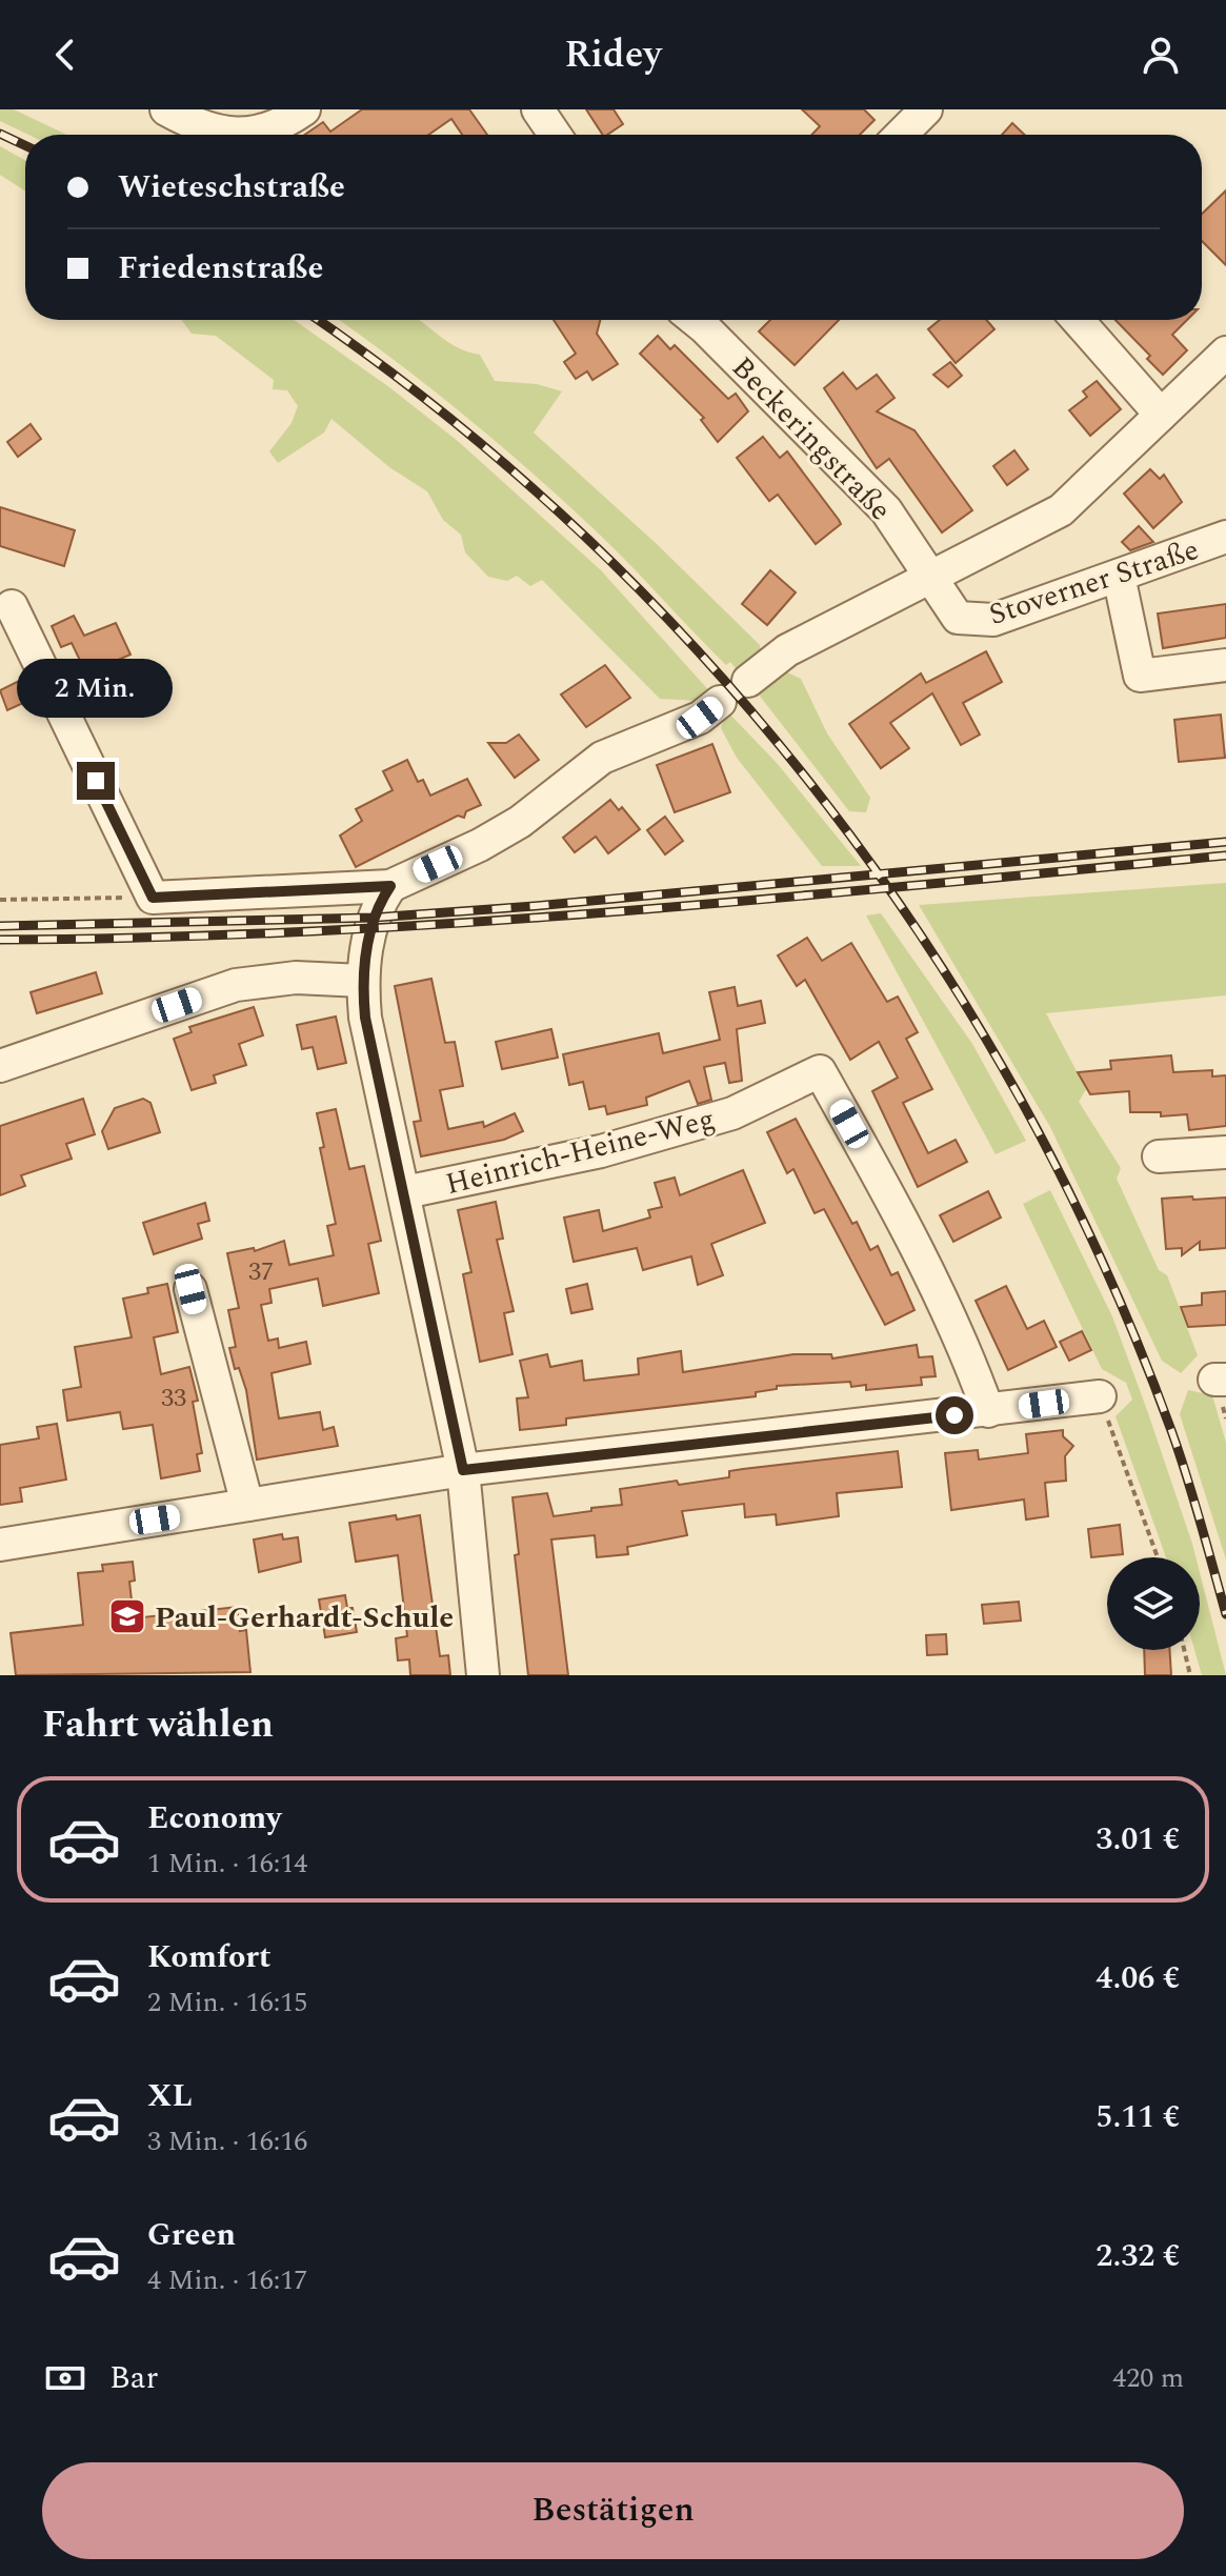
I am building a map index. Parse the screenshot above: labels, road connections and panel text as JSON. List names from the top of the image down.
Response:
{
  "streets": {
    "street": ["Beckeringstraße", "Stoverner Straße", "Heinrich-Heine-Weg"]
  },
  "crossings": [
    ["Beckeringstraße", "Stoverner Straße"]
  ],
  "places": {
    "school or university": ["Paul-Gerhardt-Schule"]
  },
  "house_numbers": ["37", "33"],
  "page": {
    "header": "Ridey",
    "banner": ["Wieteschstraße", "Friedenstraße"],
    "bubble": "2 Min.",
    "heading": "Fahrt wählen",
    "list": [
      {
        "name": "Economy",
        "note": "1 Min. · 16:14",
        "value": "3.01 €"
      },
      {
        "name": "Komfort",
        "note": "2 Min. · 16:15",
        "value": "4.06 €"
      },
      {
        "name": "XL",
        "note": "3 Min. · 16:16",
        "value": "5.11 €"
      },
      {
        "name": "Green",
        "note": "4 Min. · 16:17",
        "value": "2.32 €"
      }
    ],
    "pay": ["Bar", "420 m"],
    "buttons": "Bestätigen"
  }
}
